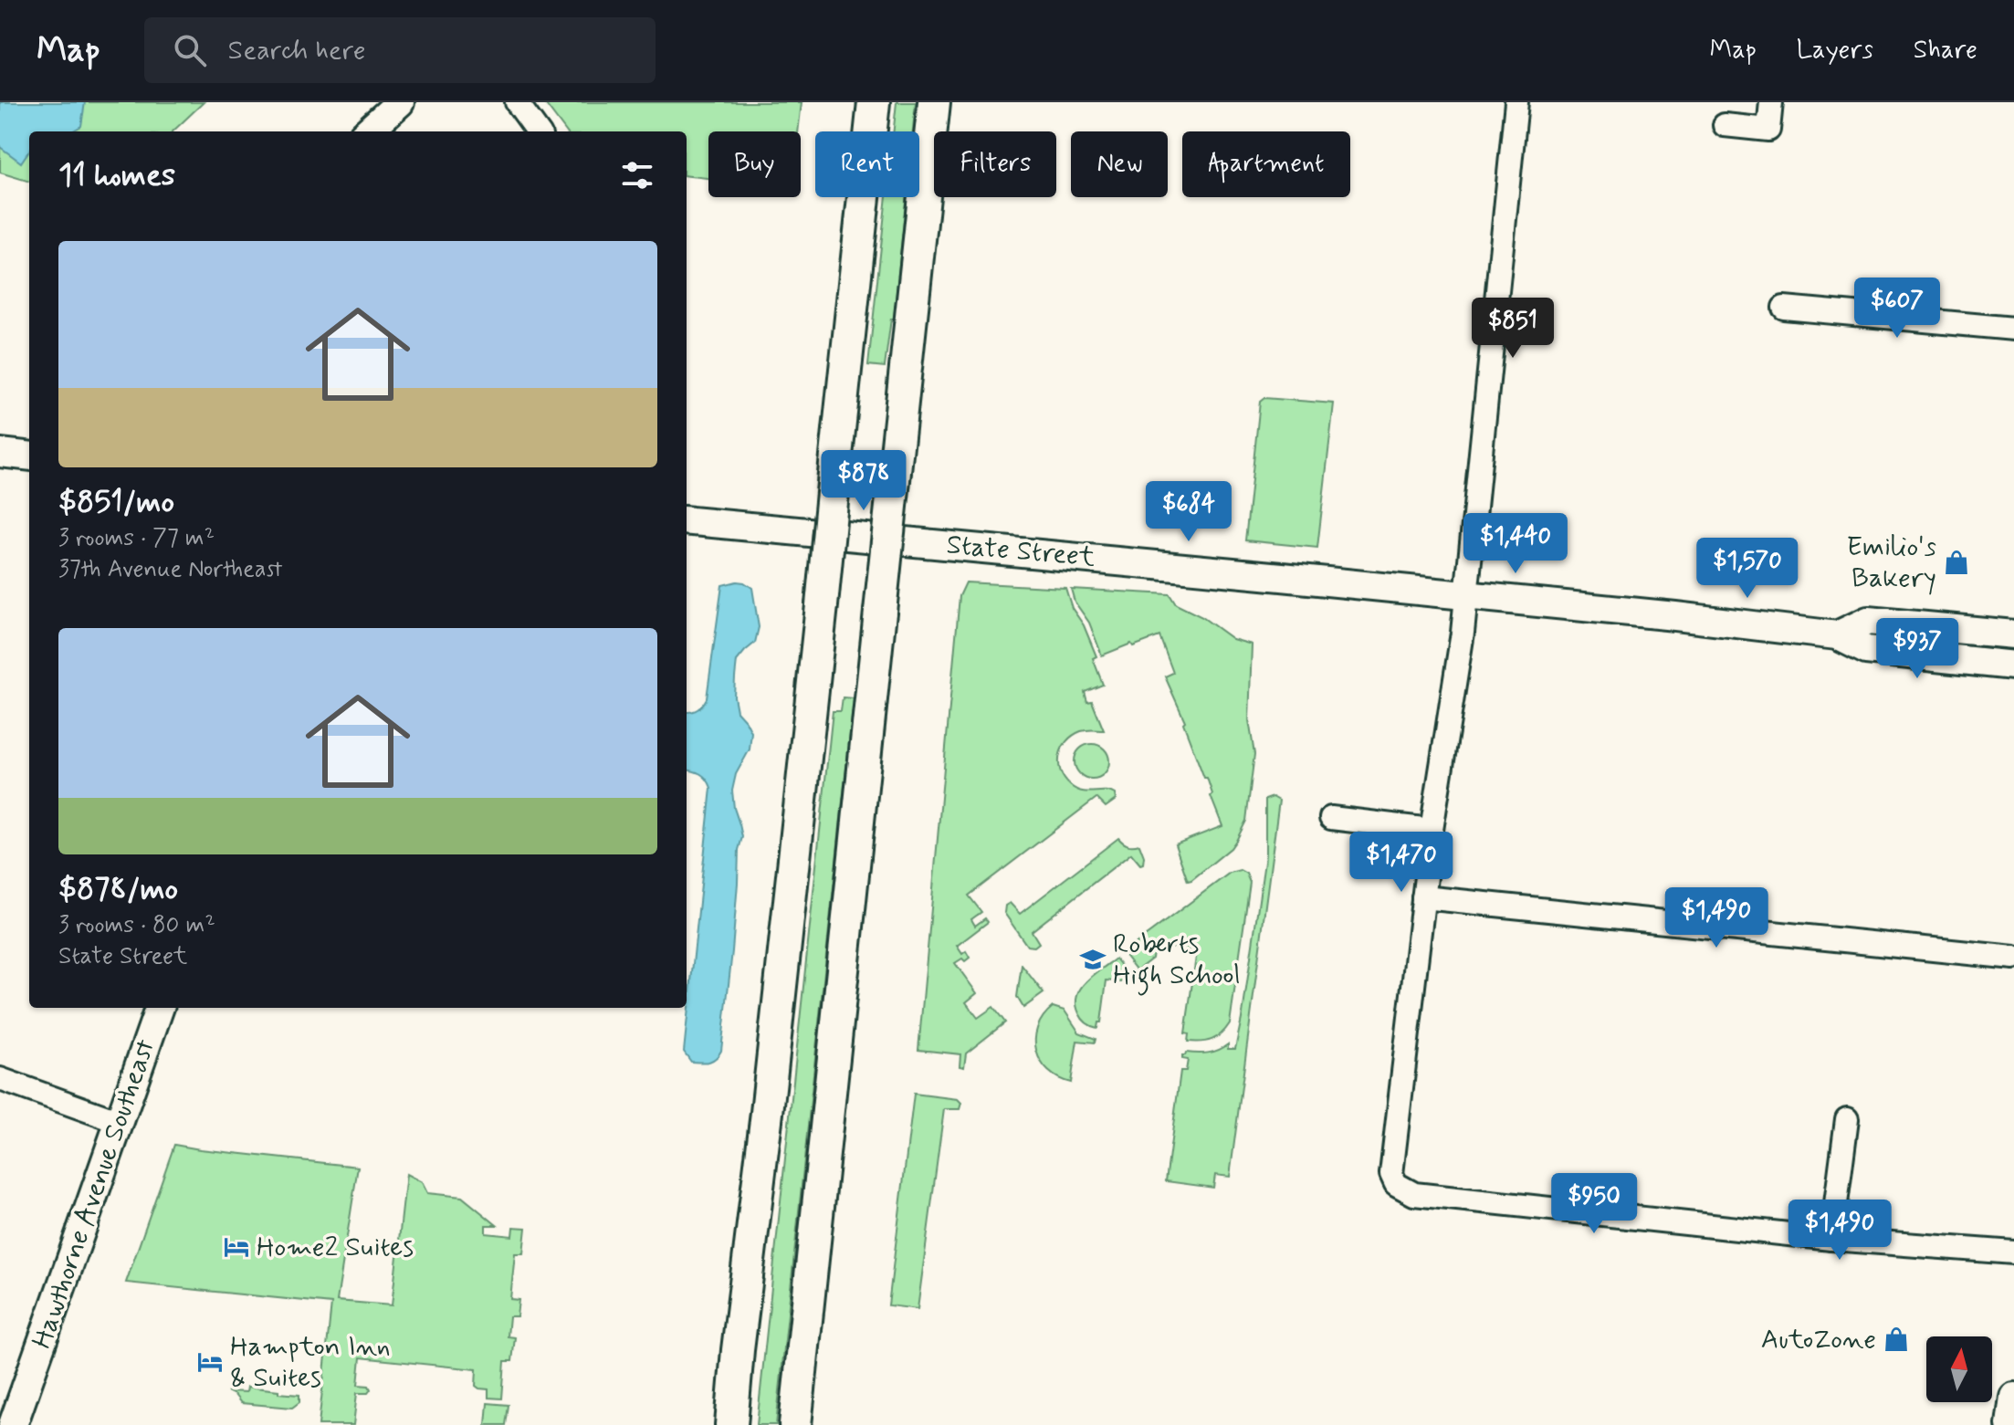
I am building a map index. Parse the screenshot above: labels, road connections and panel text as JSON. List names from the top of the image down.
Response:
{
  "streets": {
    "main road": ["State Street", "Hawthorne Avenue Southeast"]
  },
  "places": {
    "shop": ["Emilio's Bakery", "AutoZone"],
    "school or university": ["Roberts High School"],
    "hotel": ["Home2 Suites", "Hampton Inn & Suites"]
  },
  "north": "top",
  "page": {
    "header": "Map",
    "search": "Search here",
    "nav": ["Map", "Layers", "Share"],
    "chip": [
      "Buy",
      "Rent",
      "Filters",
      "New",
      "Apartment"
    ],
    "heading": "11 homes",
    "list": [
      {
        "name": "$851/mo",
        "note": "3 rooms · 77 m² · 37th Avenue Northeast"
      },
      {
        "name": "$878/mo",
        "note": "3 rooms · 80 m² · State Street"
      }
    ],
    "price": [
      "$607",
      "$851",
      "$878",
      "$684",
      "$1,440",
      "$1,570",
      "$937",
      "$1,470",
      "$1,490",
      "$950",
      "$1,490"
    ]
  }
}
